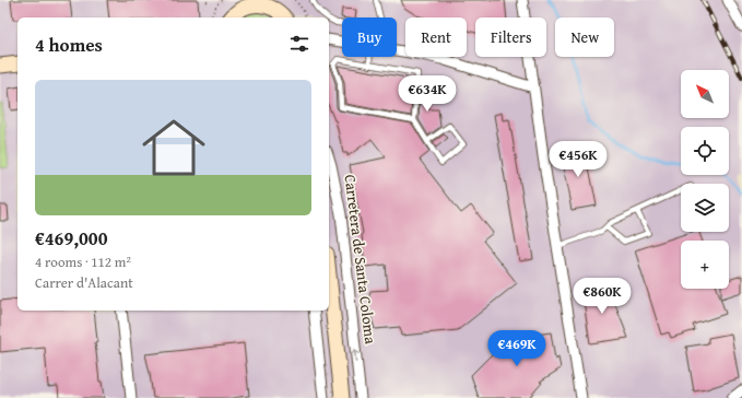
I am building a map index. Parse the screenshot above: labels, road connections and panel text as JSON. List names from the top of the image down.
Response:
{
  "streets": {
    "street": ["Carretera de Santa Coloma"]
  },
  "north": "top left",
  "page": {
    "chip": [
      "Buy",
      "Rent",
      "Filters",
      "New"
    ],
    "heading": "4 homes",
    "map_buttons": "+",
    "list": [
      {
        "name": "€469,000",
        "note": "4 rooms · 112 m² · Carrer d'Alacant"
      }
    ],
    "price": [
      "€634K",
      "€456K",
      "€860K",
      "€469K"
    ]
  }
}
